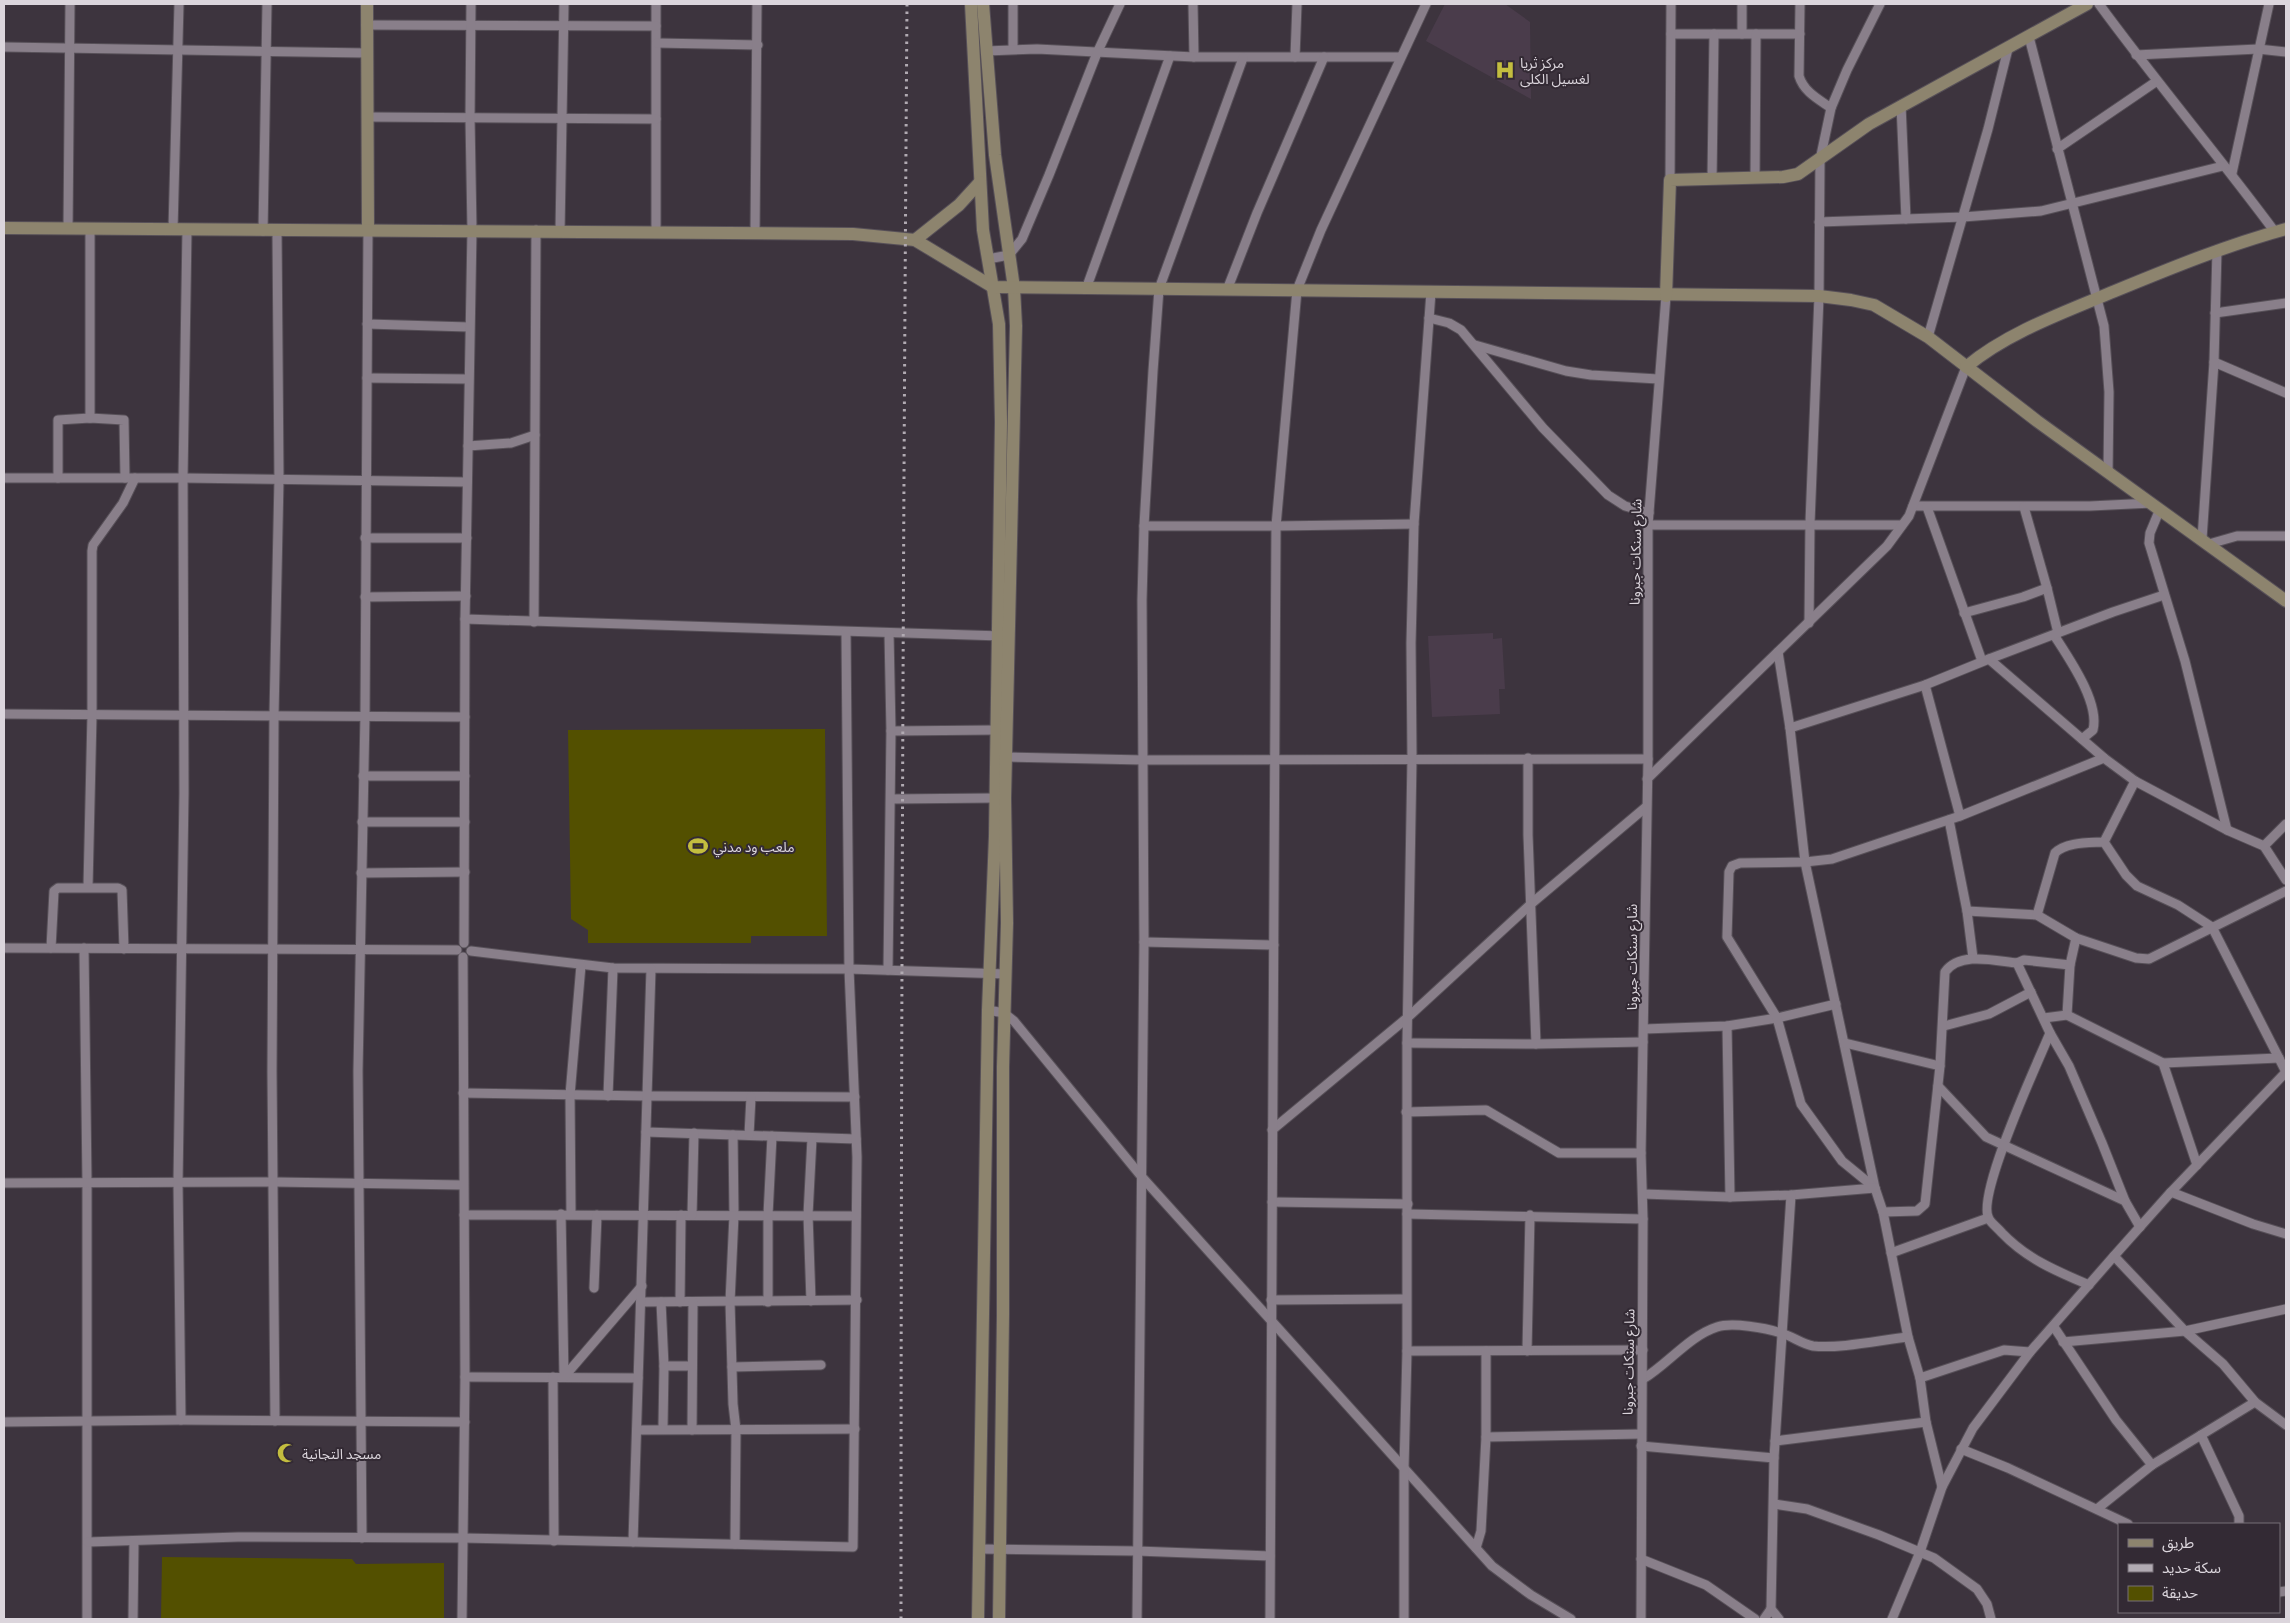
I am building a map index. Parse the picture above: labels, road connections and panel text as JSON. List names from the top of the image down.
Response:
{
  "streets": {
    "street": ["شارع سنكات جبرونا"]
  },
  "places": {
    "hospital": ["مركز ثريا لغسيل الكلى"],
    "sports": ["ملعب ود مدني"],
    "mosque": ["مسجد التجانية"]
  },
  "legend": ["طريق", "سكة حديد", "حديقة"]
}
